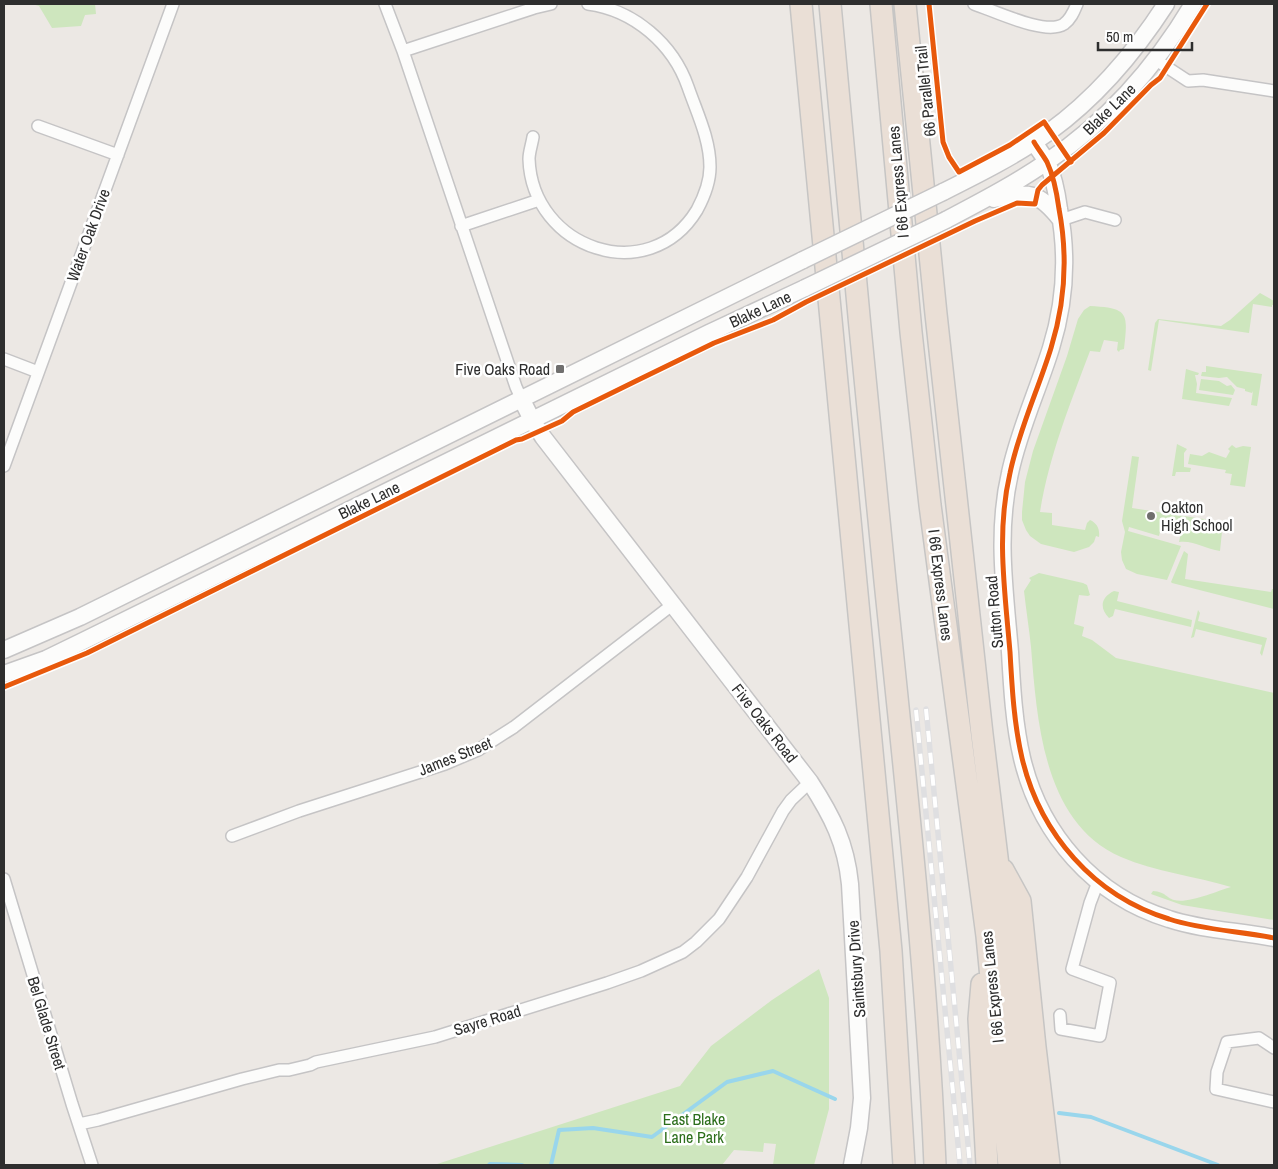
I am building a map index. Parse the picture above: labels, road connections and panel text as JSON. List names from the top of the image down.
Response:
{
  "streets": {
    "highway": ["I 66 Express Lanes"],
    "main road": [
      "Blake Lane",
      "Sutton Road",
      "Five Oaks Road",
      "Saintsbury Drive"
    ],
    "street": [
      "Water Oak Drive",
      "James Street",
      "Sayre Road",
      "Bel Glade Street"
    ],
    "cycle path": ["66 Parallel Trail"]
  },
  "crossings": [
    ["Blake Lane", "Sutton Road"],
    ["Blake Lane", "Five Oaks Road"],
    ["Five Oaks Road", "James Street"],
    ["Five Oaks Road", "Saintsbury Drive"],
    ["Five Oaks Road", "Sayre Road"],
    ["Saintsbury Drive", "Sayre Road"],
    ["Sayre Road", "Bel Glade Street"]
  ],
  "parks": ["East Blake Lane Park"],
  "places": {
    "transit": ["Five Oaks Road"],
    "other": ["Oakton High School"]
  },
  "scale_bar": "50 m"
}
